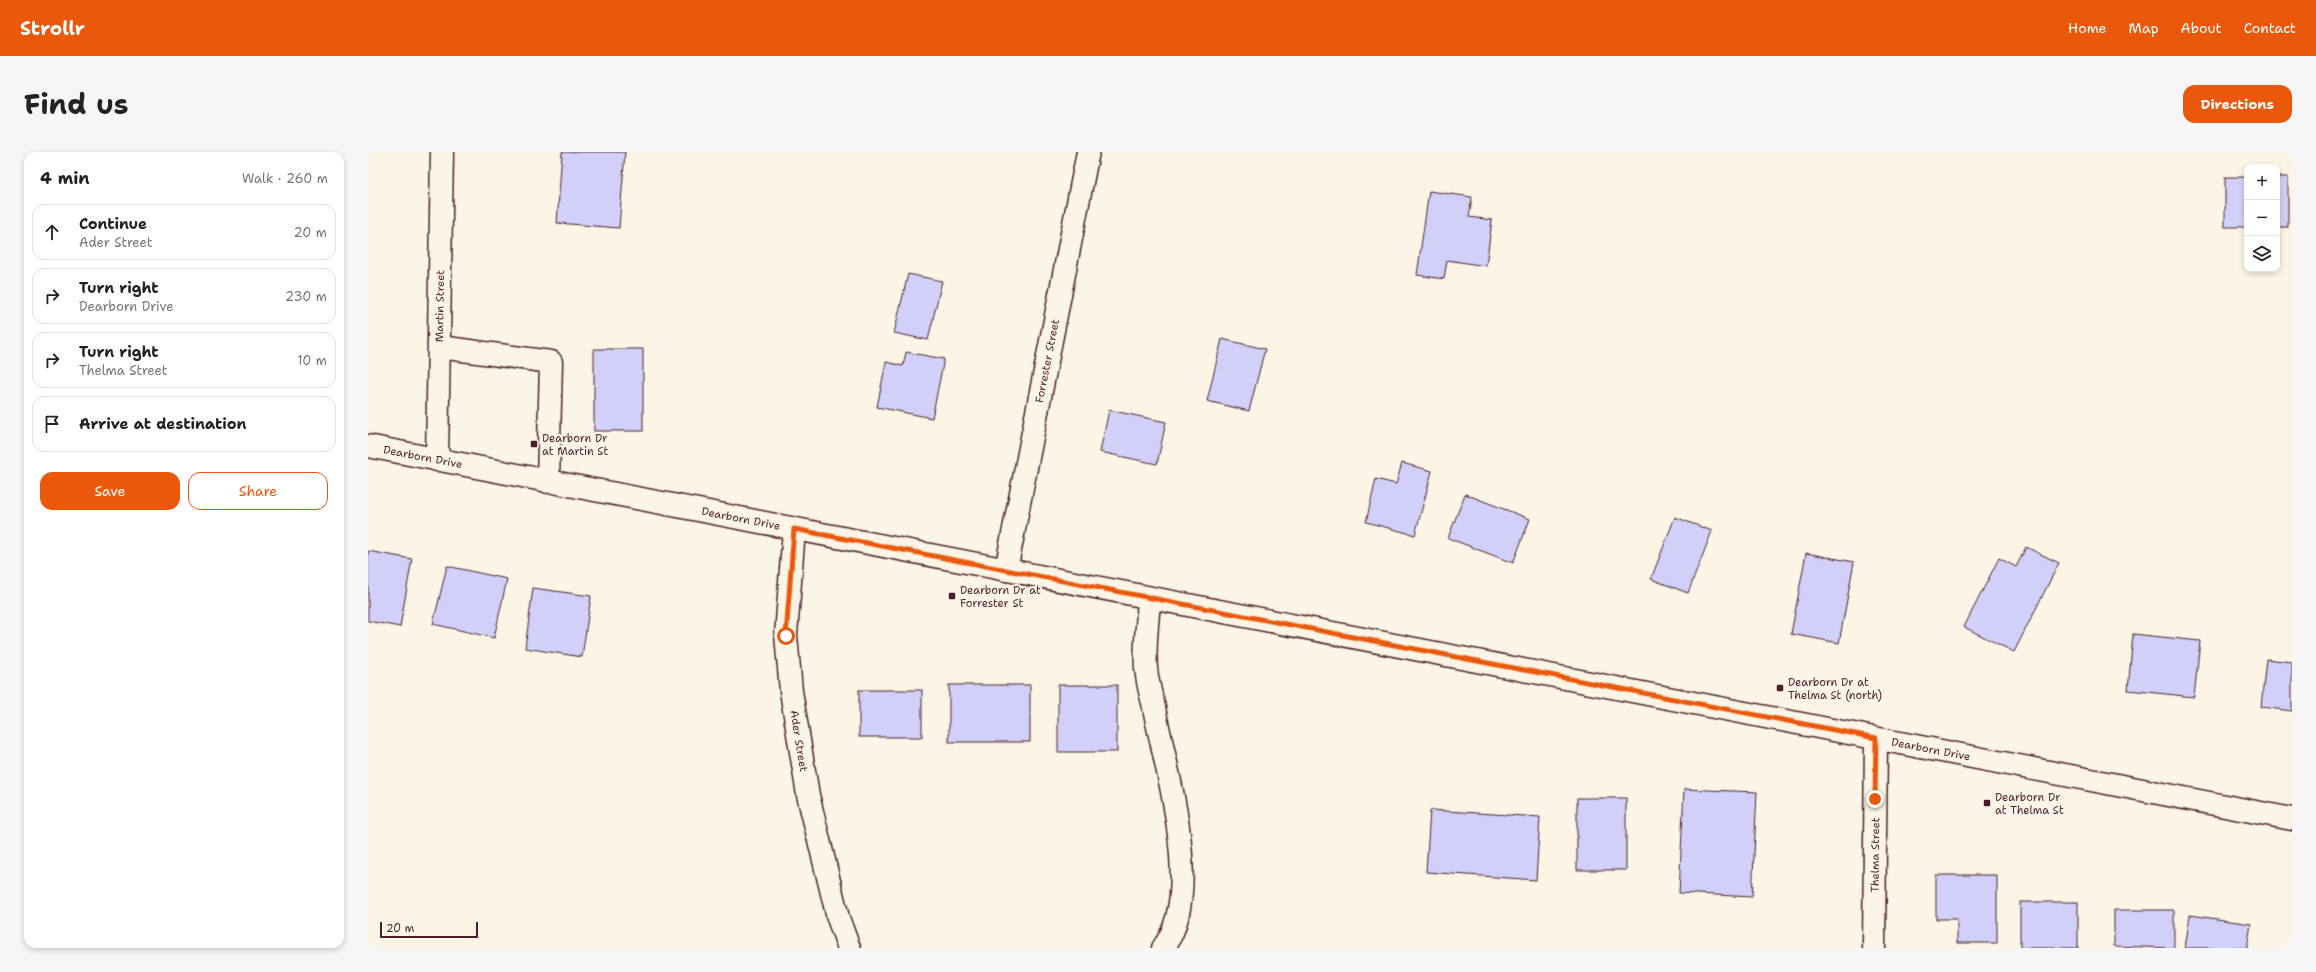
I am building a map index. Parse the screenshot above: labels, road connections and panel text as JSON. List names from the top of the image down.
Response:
{
  "streets": {
    "street": [
      "Martin Street",
      "Forrester Street",
      "Dearborn Drive",
      "Ader Street",
      "Thelma Street"
    ]
  },
  "crossings": [
    ["Martin Street", "Dearborn Drive"],
    ["Forrester Street", "Dearborn Drive"],
    ["Dearborn Drive", "Ader Street"],
    ["Dearborn Drive", "Thelma Street"]
  ],
  "places": {
    "transit": [
      "Dearborn Dr at Martin St",
      "Dearborn Dr at Forrester St",
      "Dearborn Dr at Thelma St (north)",
      "Dearborn Dr at Thelma St"
    ]
  },
  "scale_bar": "20 m",
  "page": {
    "header": "Strollr",
    "nav": [
      "Home",
      "Map",
      "About",
      "Contact"
    ],
    "title": "Find us",
    "buttons": [
      "Directions",
      ["Save", "Share"]
    ],
    "heading": ["4 min", "Walk · 260 m"],
    "map_buttons": ["+", "−"],
    "list": [
      ["Continue", "Ader Street", "20 m"],
      ["Turn right", "Dearborn Drive", "230 m"],
      ["Turn right", "Thelma Street", "10 m"],
      "Arrive at destination"
    ],
    "scale": "20 m"
  }
}
